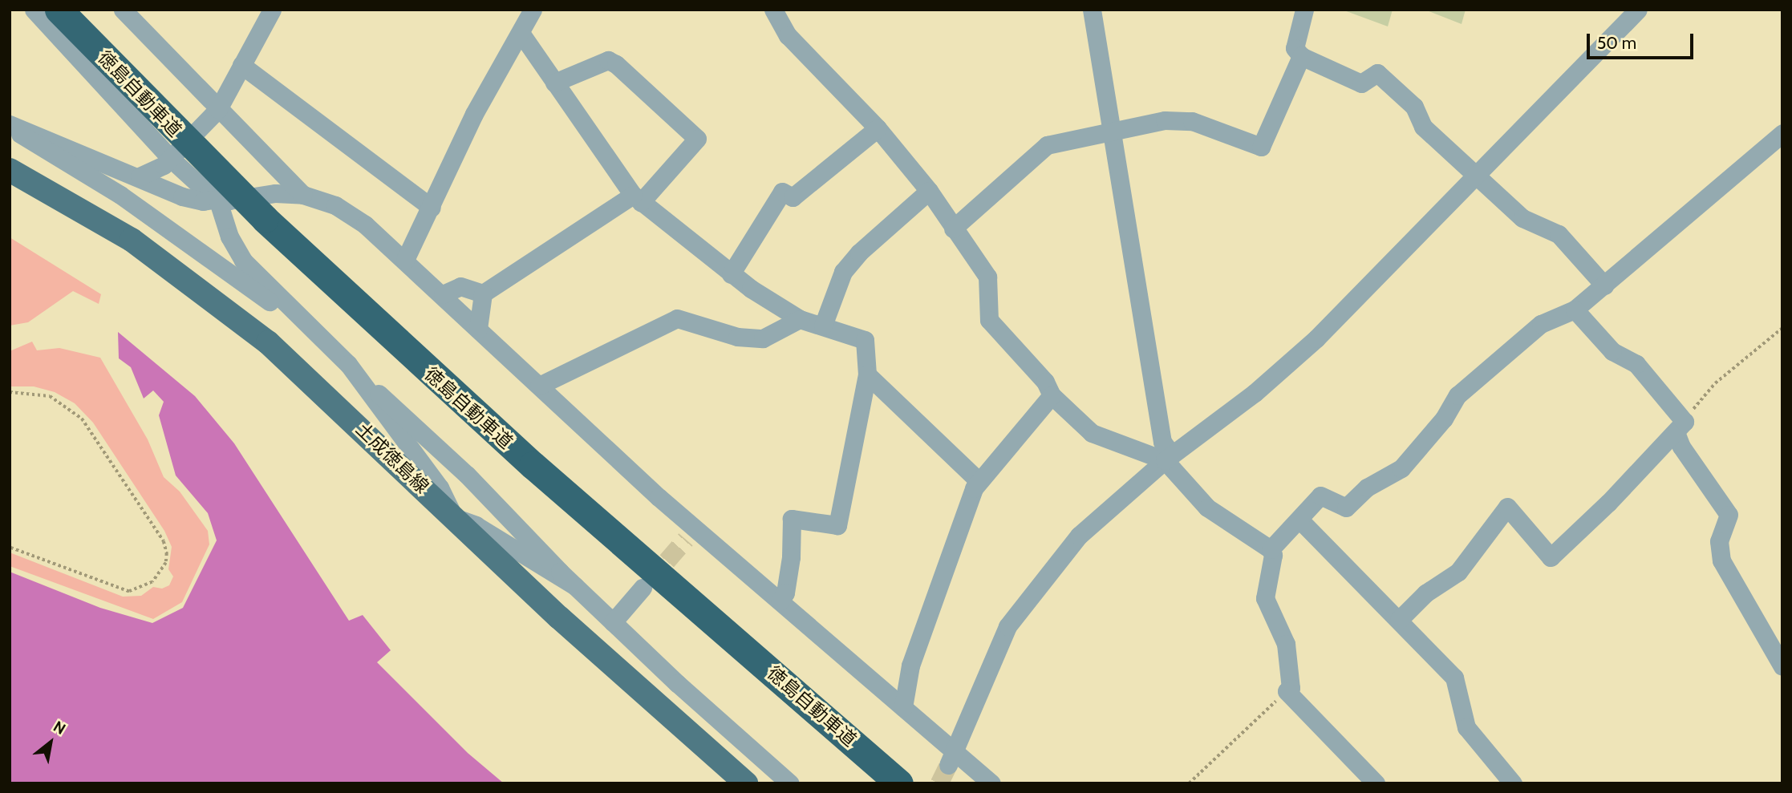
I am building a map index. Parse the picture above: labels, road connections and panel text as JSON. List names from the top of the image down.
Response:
{
  "streets": {
    "highway": ["徳島自動車道"],
    "main road": ["土成徳島線"]
  },
  "scale_bar": "50 m",
  "north": "top right"
}
